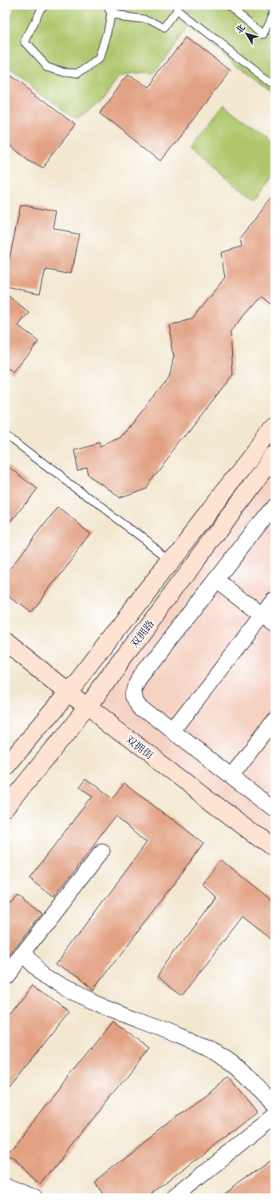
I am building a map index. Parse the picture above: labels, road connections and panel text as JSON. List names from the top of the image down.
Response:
{
  "streets": {
    "main road": ["双拥路", "双拥街"]
  },
  "crossings": [
    ["双拥路", "双拥街"]
  ],
  "north": "top left"
}
